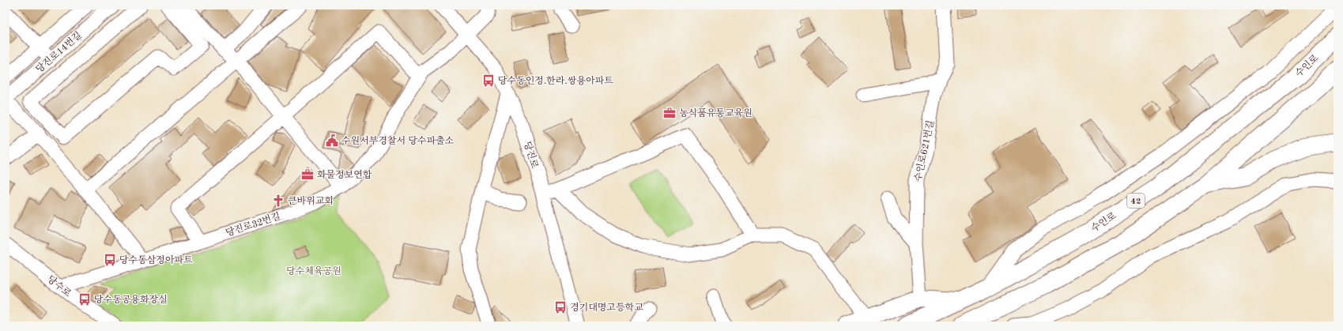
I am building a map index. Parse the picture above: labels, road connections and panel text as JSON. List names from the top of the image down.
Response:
{
  "streets": {
    "highway": ["수인로", "42"],
    "street": [
      "당진로14번길",
      "수인로621번길",
      "당진로",
      "당진로32번길",
      "당수로"
    ]
  },
  "crossings": [
    ["당진로", "당진로32번길"],
    ["당진로32번길", "당수로"]
  ],
  "parks": ["당수체육공원"],
  "places": {
    "bus stop": [
      "당수동인정.한라.쌍용아파트",
      "당수동삼정아파트",
      "당수동공용화장실",
      "경기대명고등학교"
    ],
    "office": ["농식품유통교육원", "화물정보연합"],
    "public building": ["수원서부경찰서 당수파출소"],
    "church": ["큰바위교회"]
  }
}
